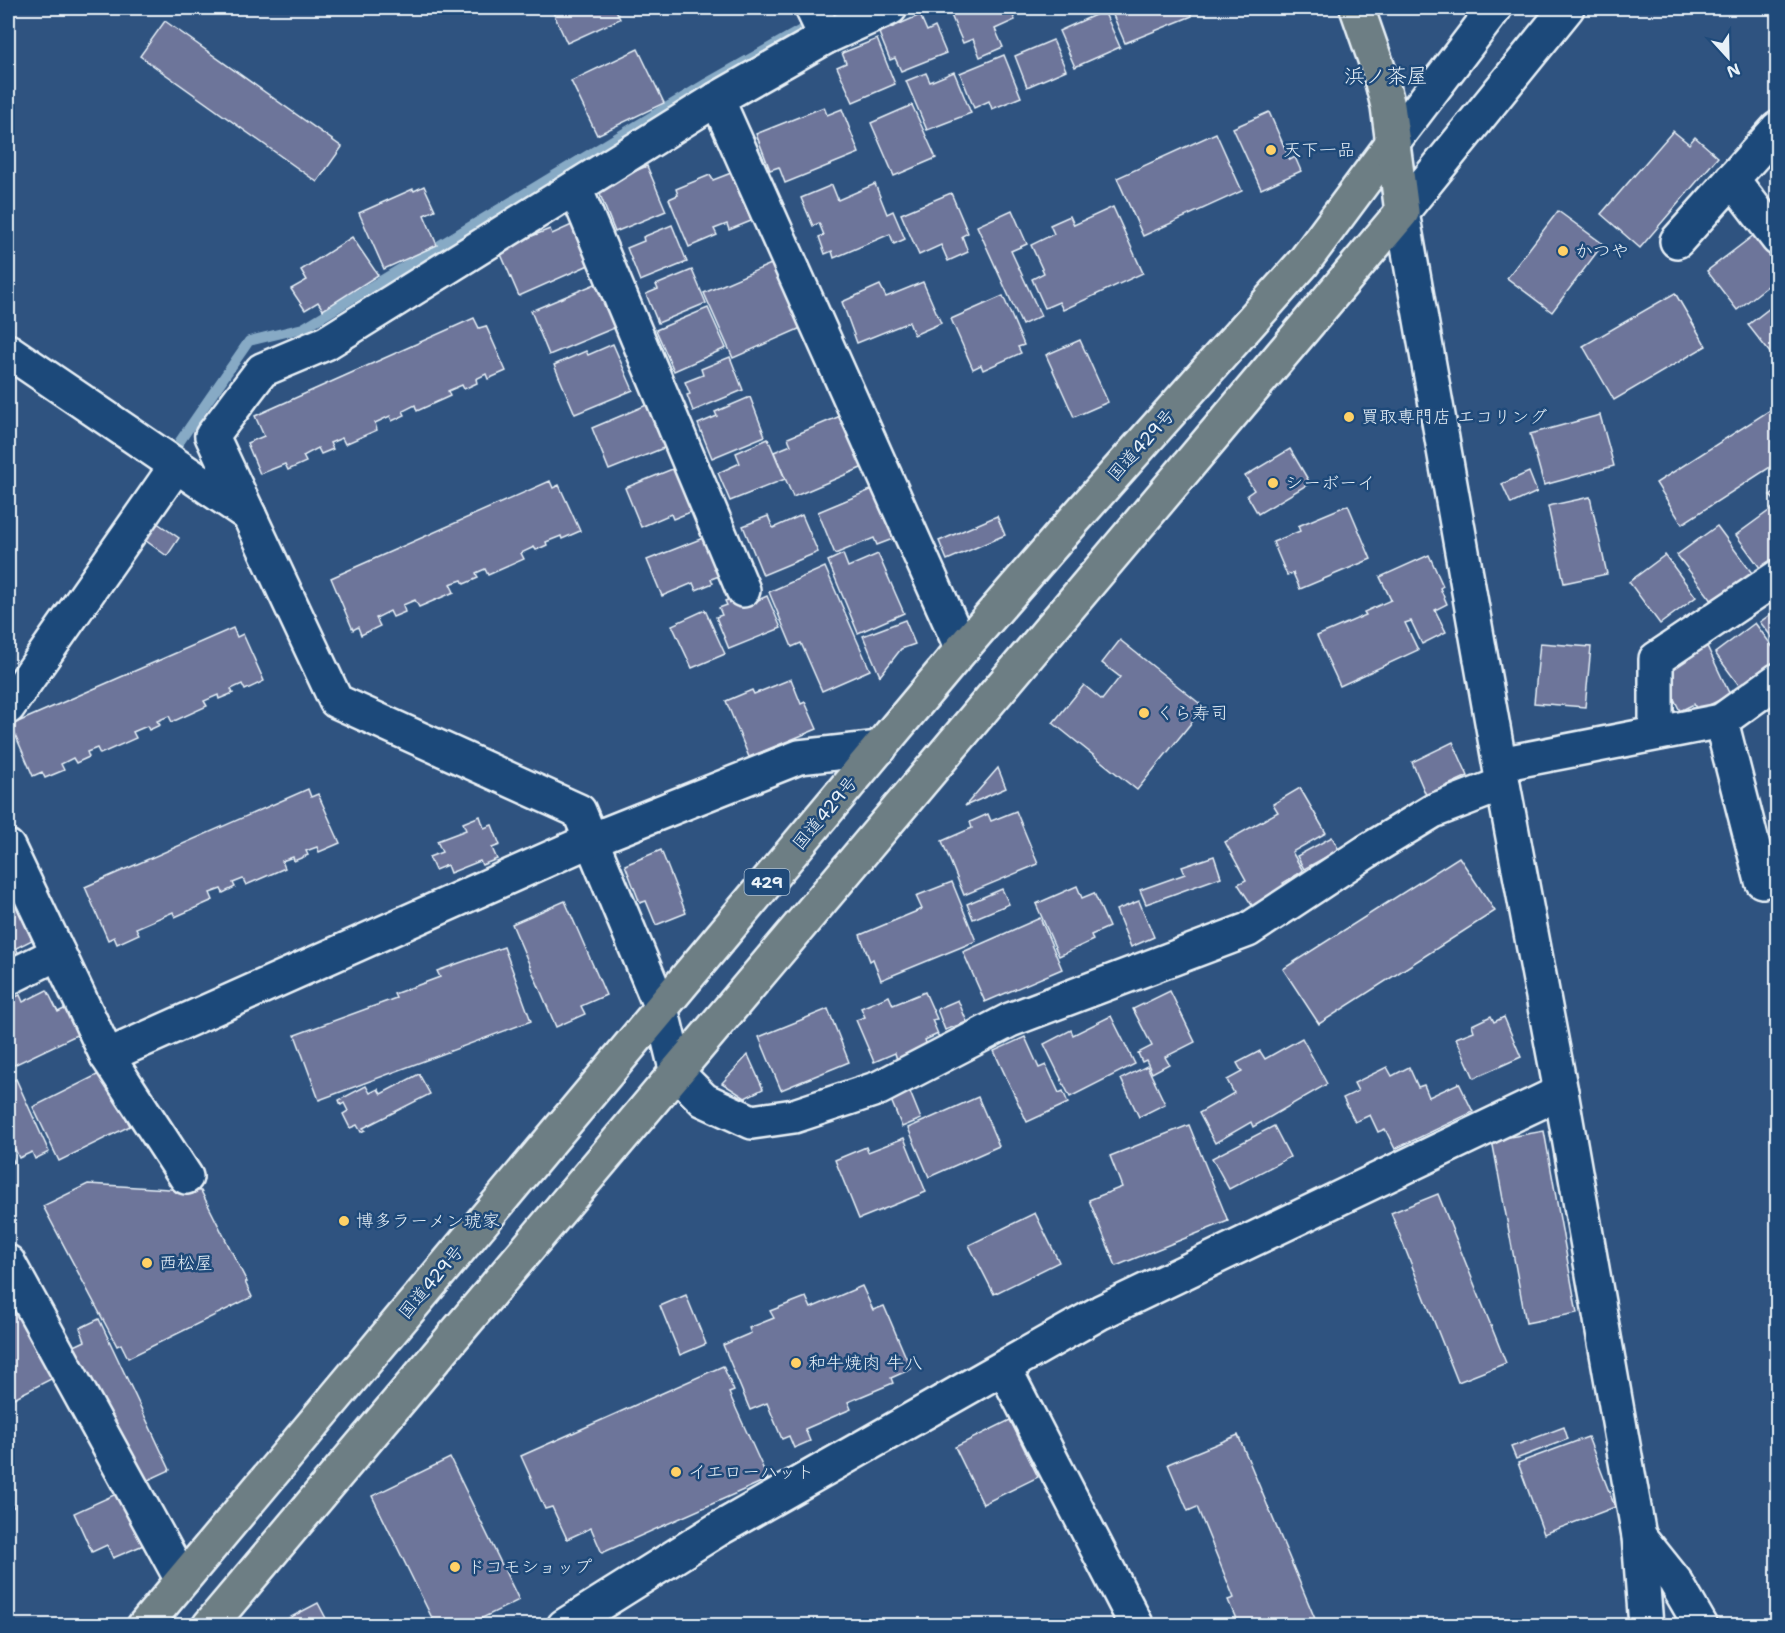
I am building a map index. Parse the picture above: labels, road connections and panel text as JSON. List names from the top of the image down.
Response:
{
  "streets": {
    "highway": ["国道429号", "429"]
  },
  "districts": ["浜ノ茶屋"],
  "places": [
    "天下一品",
    "かつや",
    "買取専門店 エコリング",
    "シーボーイ",
    "くら寿司",
    "博多ラーメン琥家",
    "西松屋",
    "和牛焼肉 牛八",
    "イエローハット",
    "ドコモショップ"
  ],
  "north": "bottom"
}
